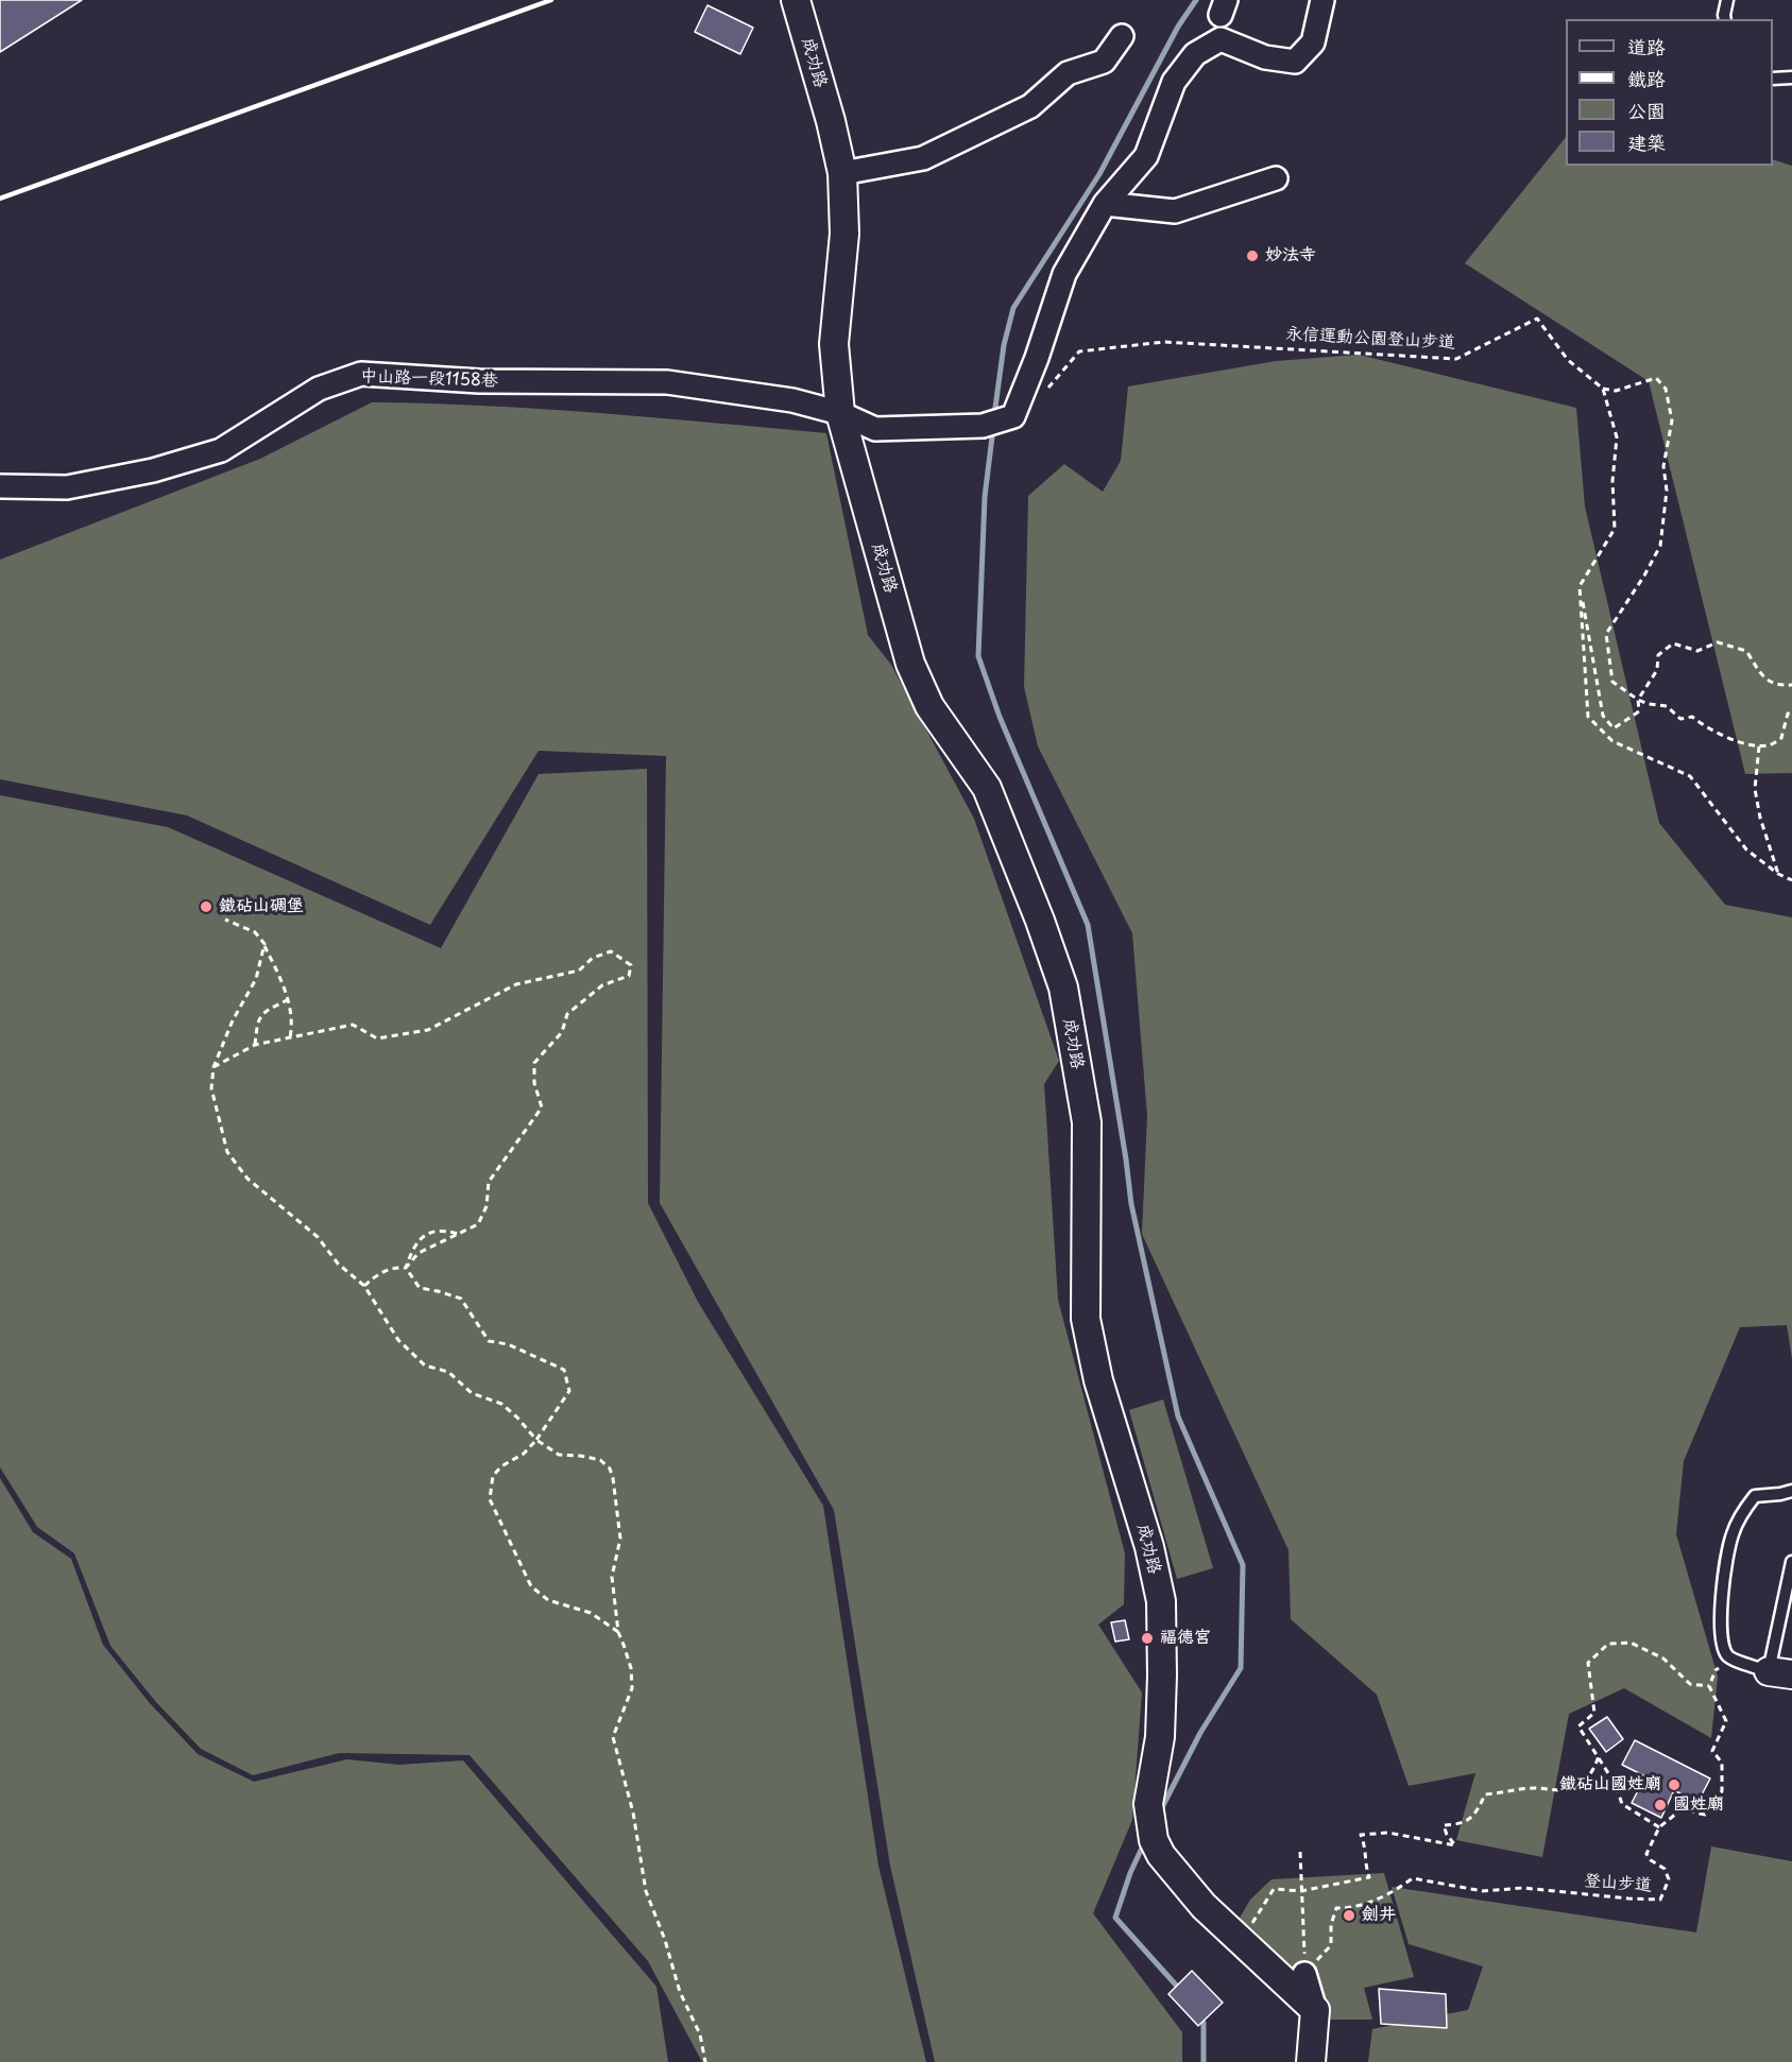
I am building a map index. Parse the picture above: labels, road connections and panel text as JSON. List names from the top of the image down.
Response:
{
  "streets": {
    "street": ["成功路", "中山路一段1158巷"],
    "path": ["永信運動公園登山步道", "登山步道"]
  },
  "crossings": [
    ["成功路", "中山路一段1158巷"]
  ],
  "places": [
    "妙法寺",
    "鐵砧山碉堡",
    "福德宮",
    "鐵砧山國姓廟",
    "國姓廟",
    "劍井"
  ],
  "legend": [
    "道路",
    "鐵路",
    "公園",
    "建築"
  ]
}
